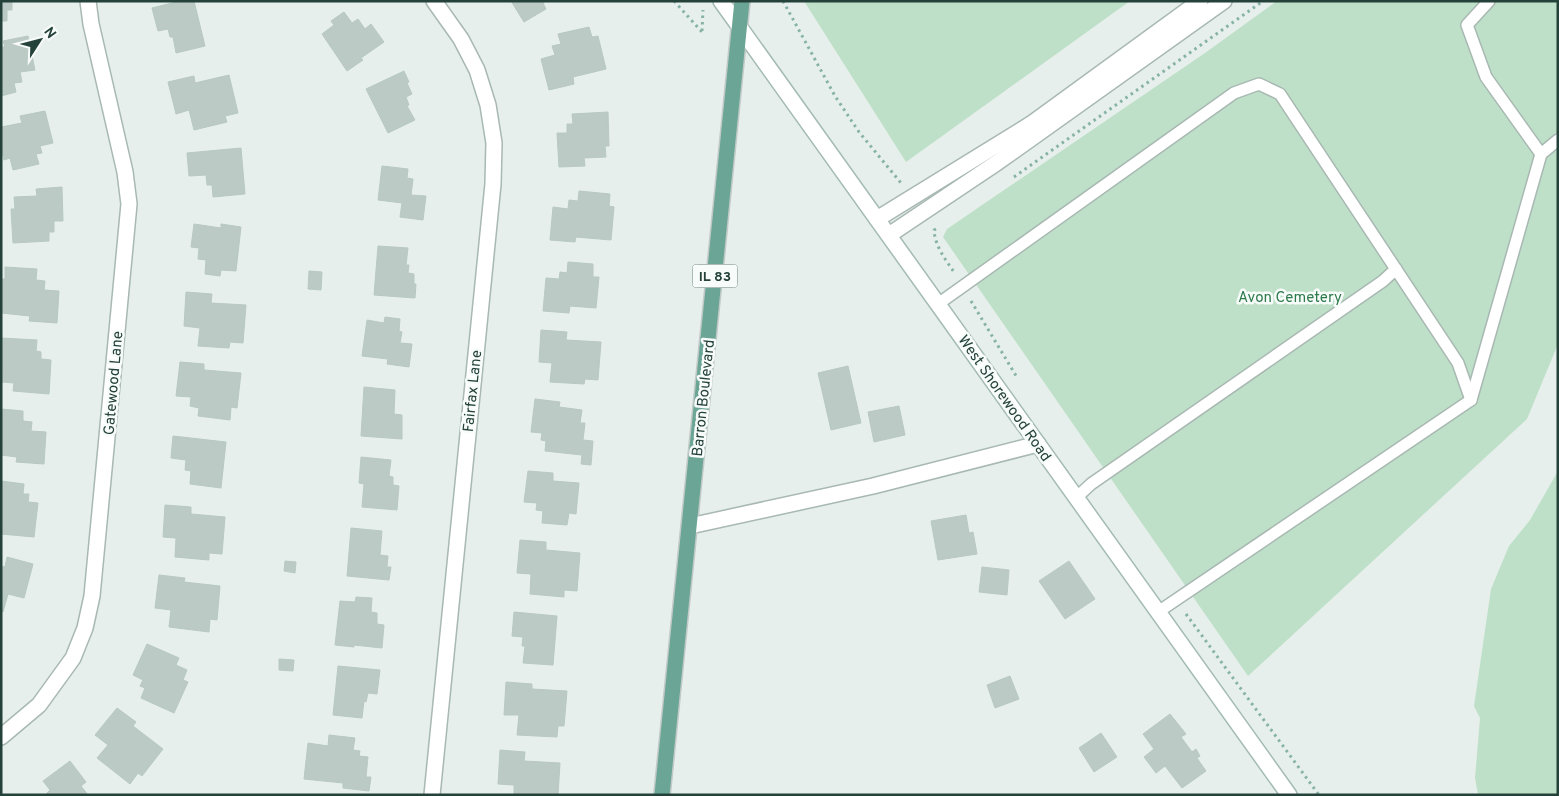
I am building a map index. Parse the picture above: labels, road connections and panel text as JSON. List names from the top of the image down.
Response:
{
  "streets": {
    "main road": ["IL 83", "Barron Boulevard"],
    "street": ["Gatewood Lane", "Fairfax Lane", "West Shorewood Road"]
  },
  "crossings": [
    ["Barron Boulevard", "West Shorewood Road"]
  ],
  "parks": ["Avon Cemetery"],
  "north": "top right"
}
